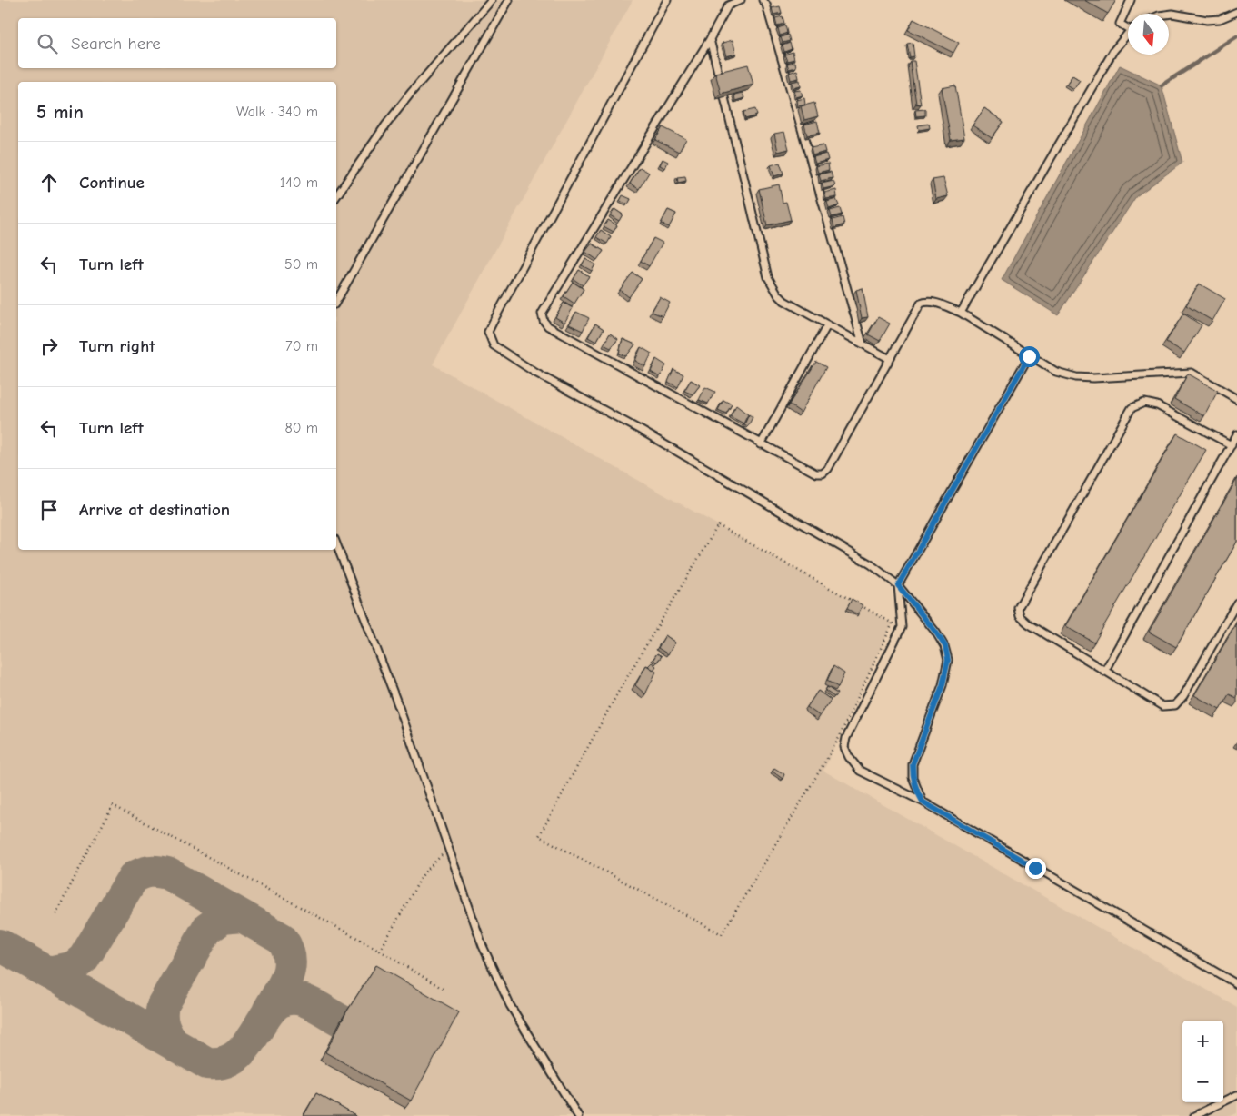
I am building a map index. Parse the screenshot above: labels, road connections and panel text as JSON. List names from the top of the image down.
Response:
{
  "north": "bottom",
  "page": {
    "search": "Search here",
    "heading": ["5 min", "Walk · 340 m"],
    "list": [
      ["Continue", "140 m"],
      ["Turn left", "50 m"],
      ["Turn right", "70 m"],
      ["Turn left", "80 m"],
      "Arrive at destination"
    ],
    "map_buttons": ["+", "−"]
  }
}
